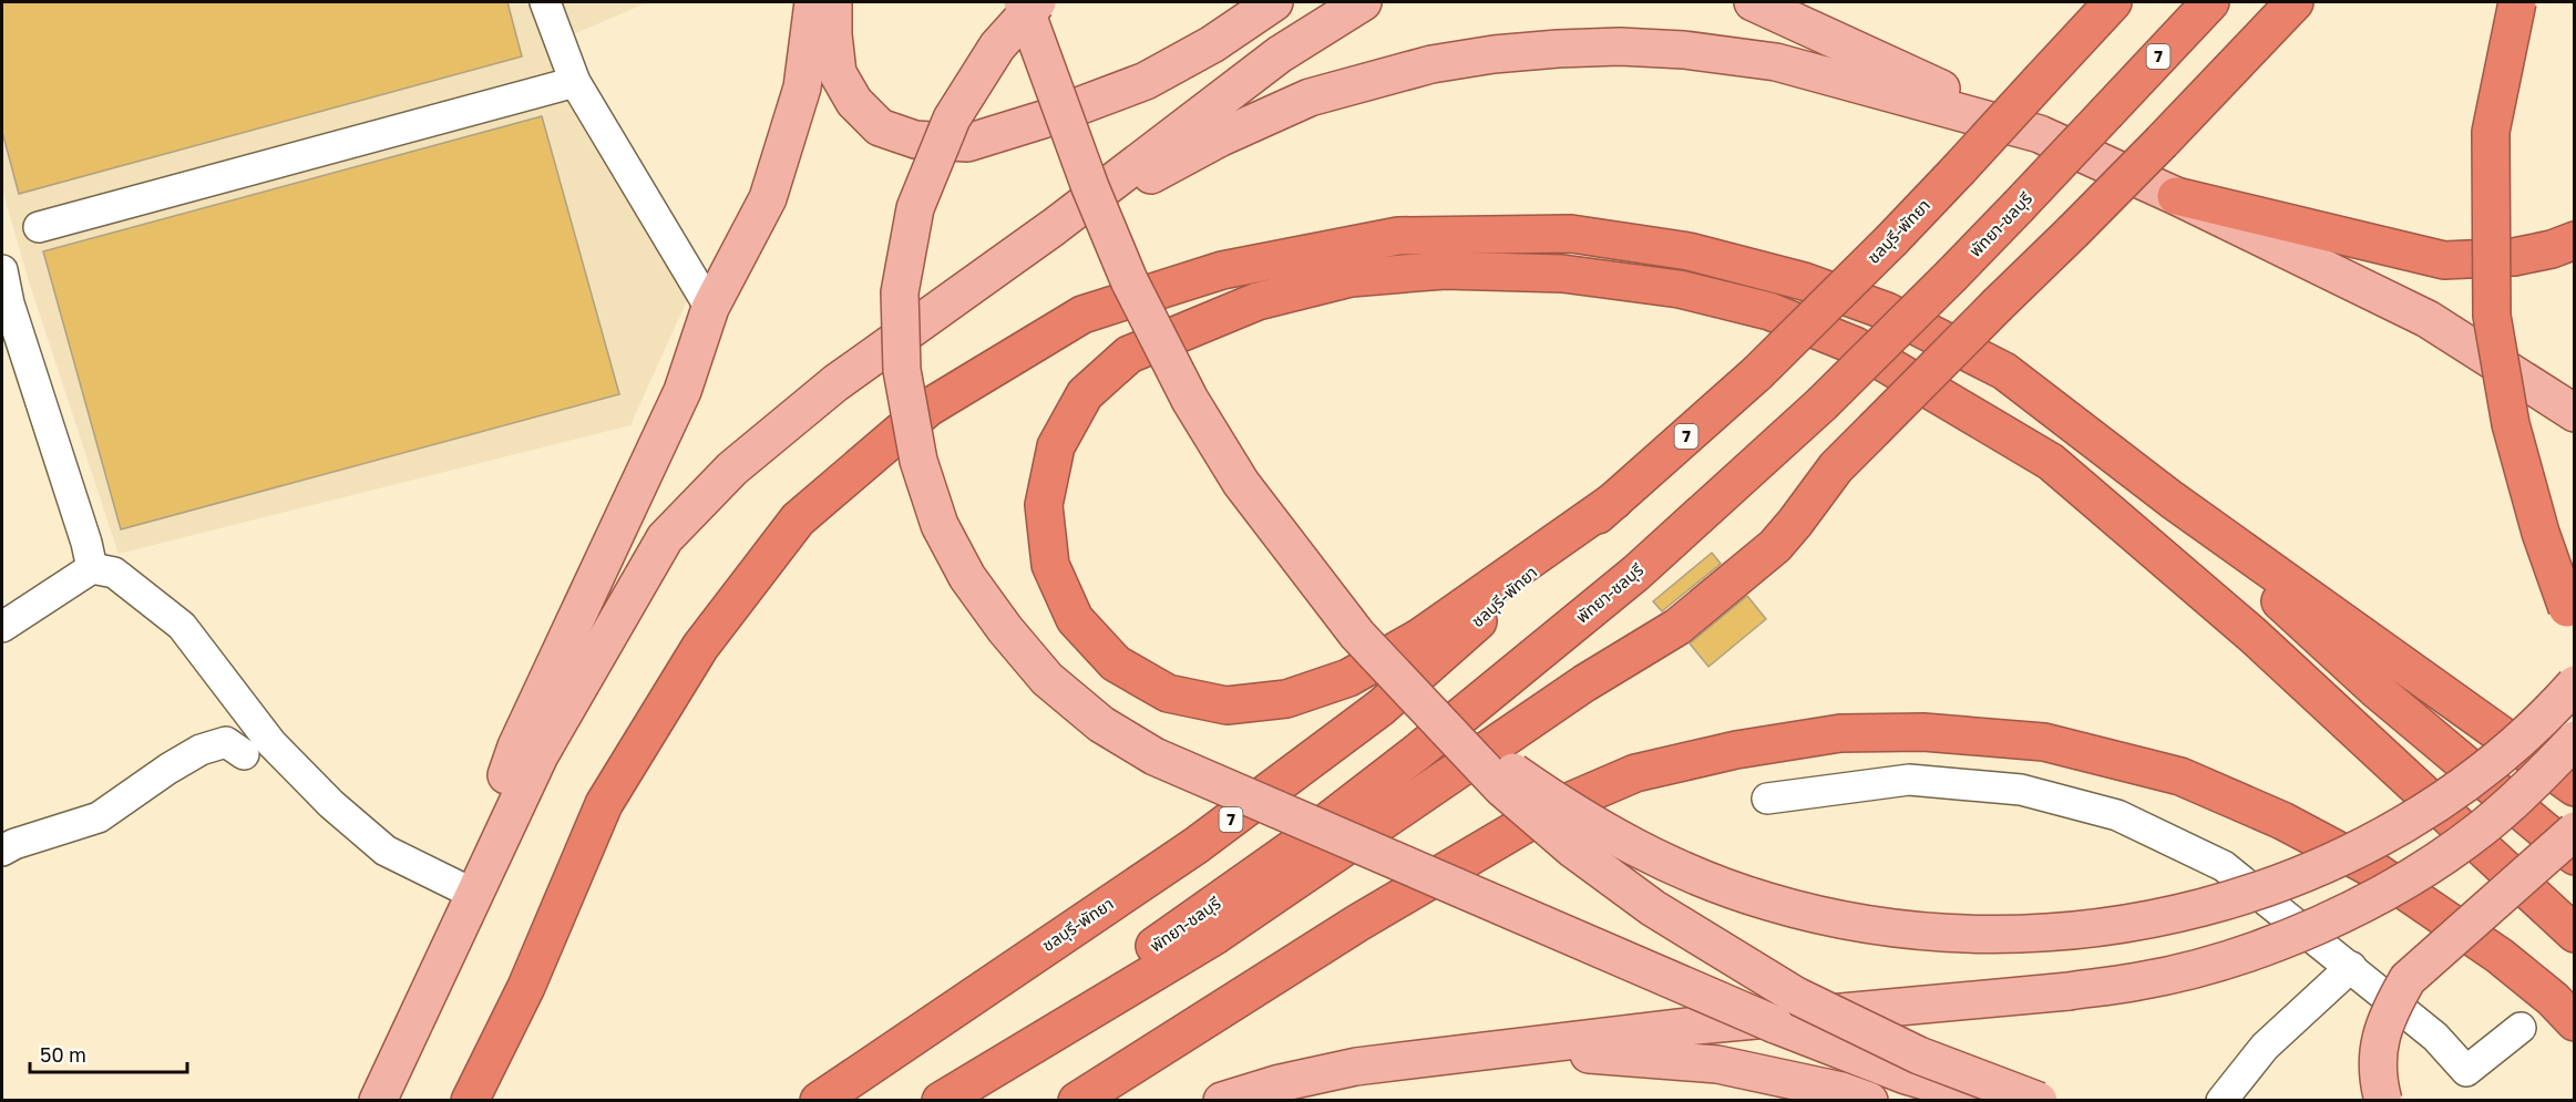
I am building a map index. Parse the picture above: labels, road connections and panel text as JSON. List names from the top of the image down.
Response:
{
  "streets": {
    "highway": ["7", "พัทยา-ชลบุรี", "ชลบุรี-พัทยา"]
  },
  "scale_bar": "50 m"
}
